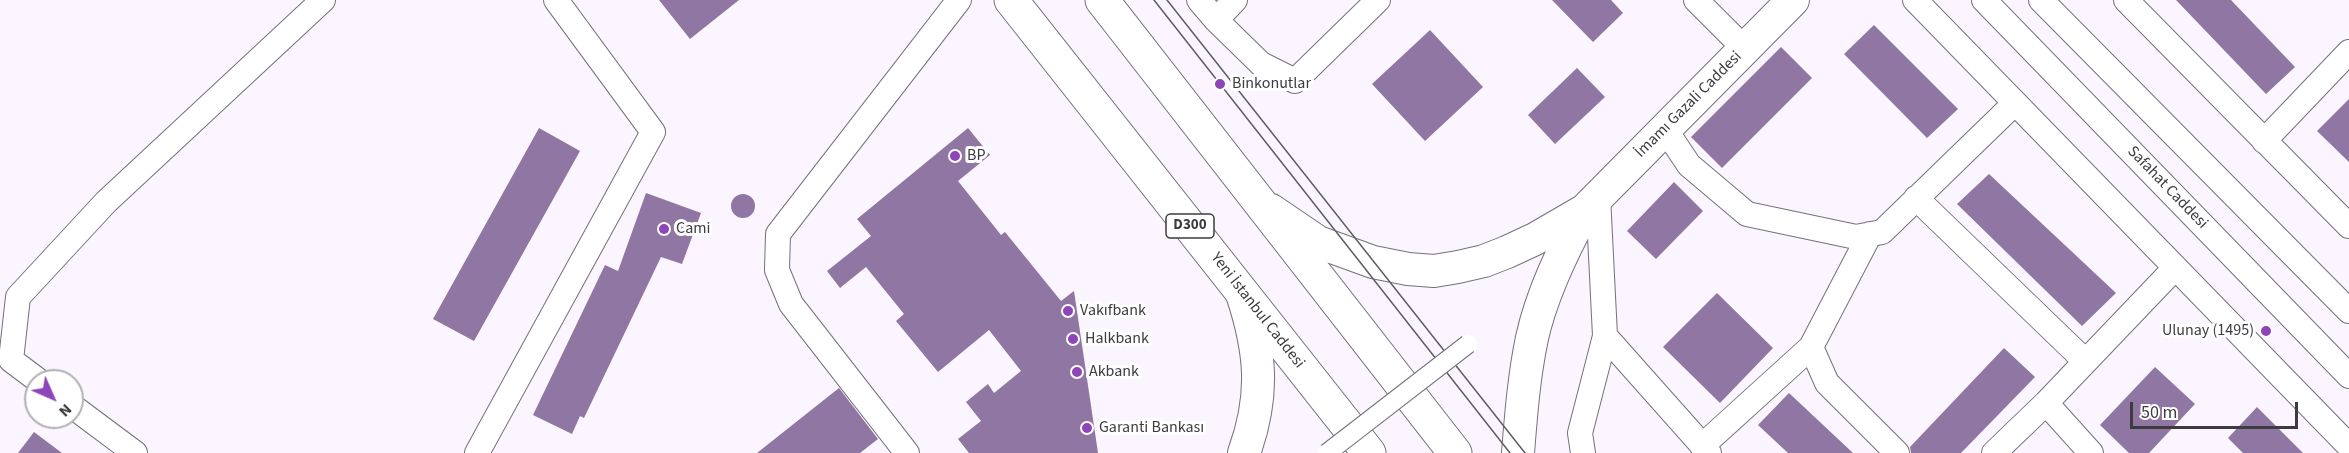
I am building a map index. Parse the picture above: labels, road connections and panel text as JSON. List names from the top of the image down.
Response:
{
  "streets": {
    "highway": ["D300", "Yeni İstanbul Caddesi"],
    "street": ["İmamı Gazali Caddesi", "Safahat Caddesi"]
  },
  "places": [
    "Binkonutlar",
    "BP",
    "Cami",
    "Vakıfbank",
    "Ulunay (1495)",
    "Halkbank",
    "Akbank",
    "Garanti Bankası"
  ],
  "scale_bar": "50 m",
  "north": "bottom right"
}
